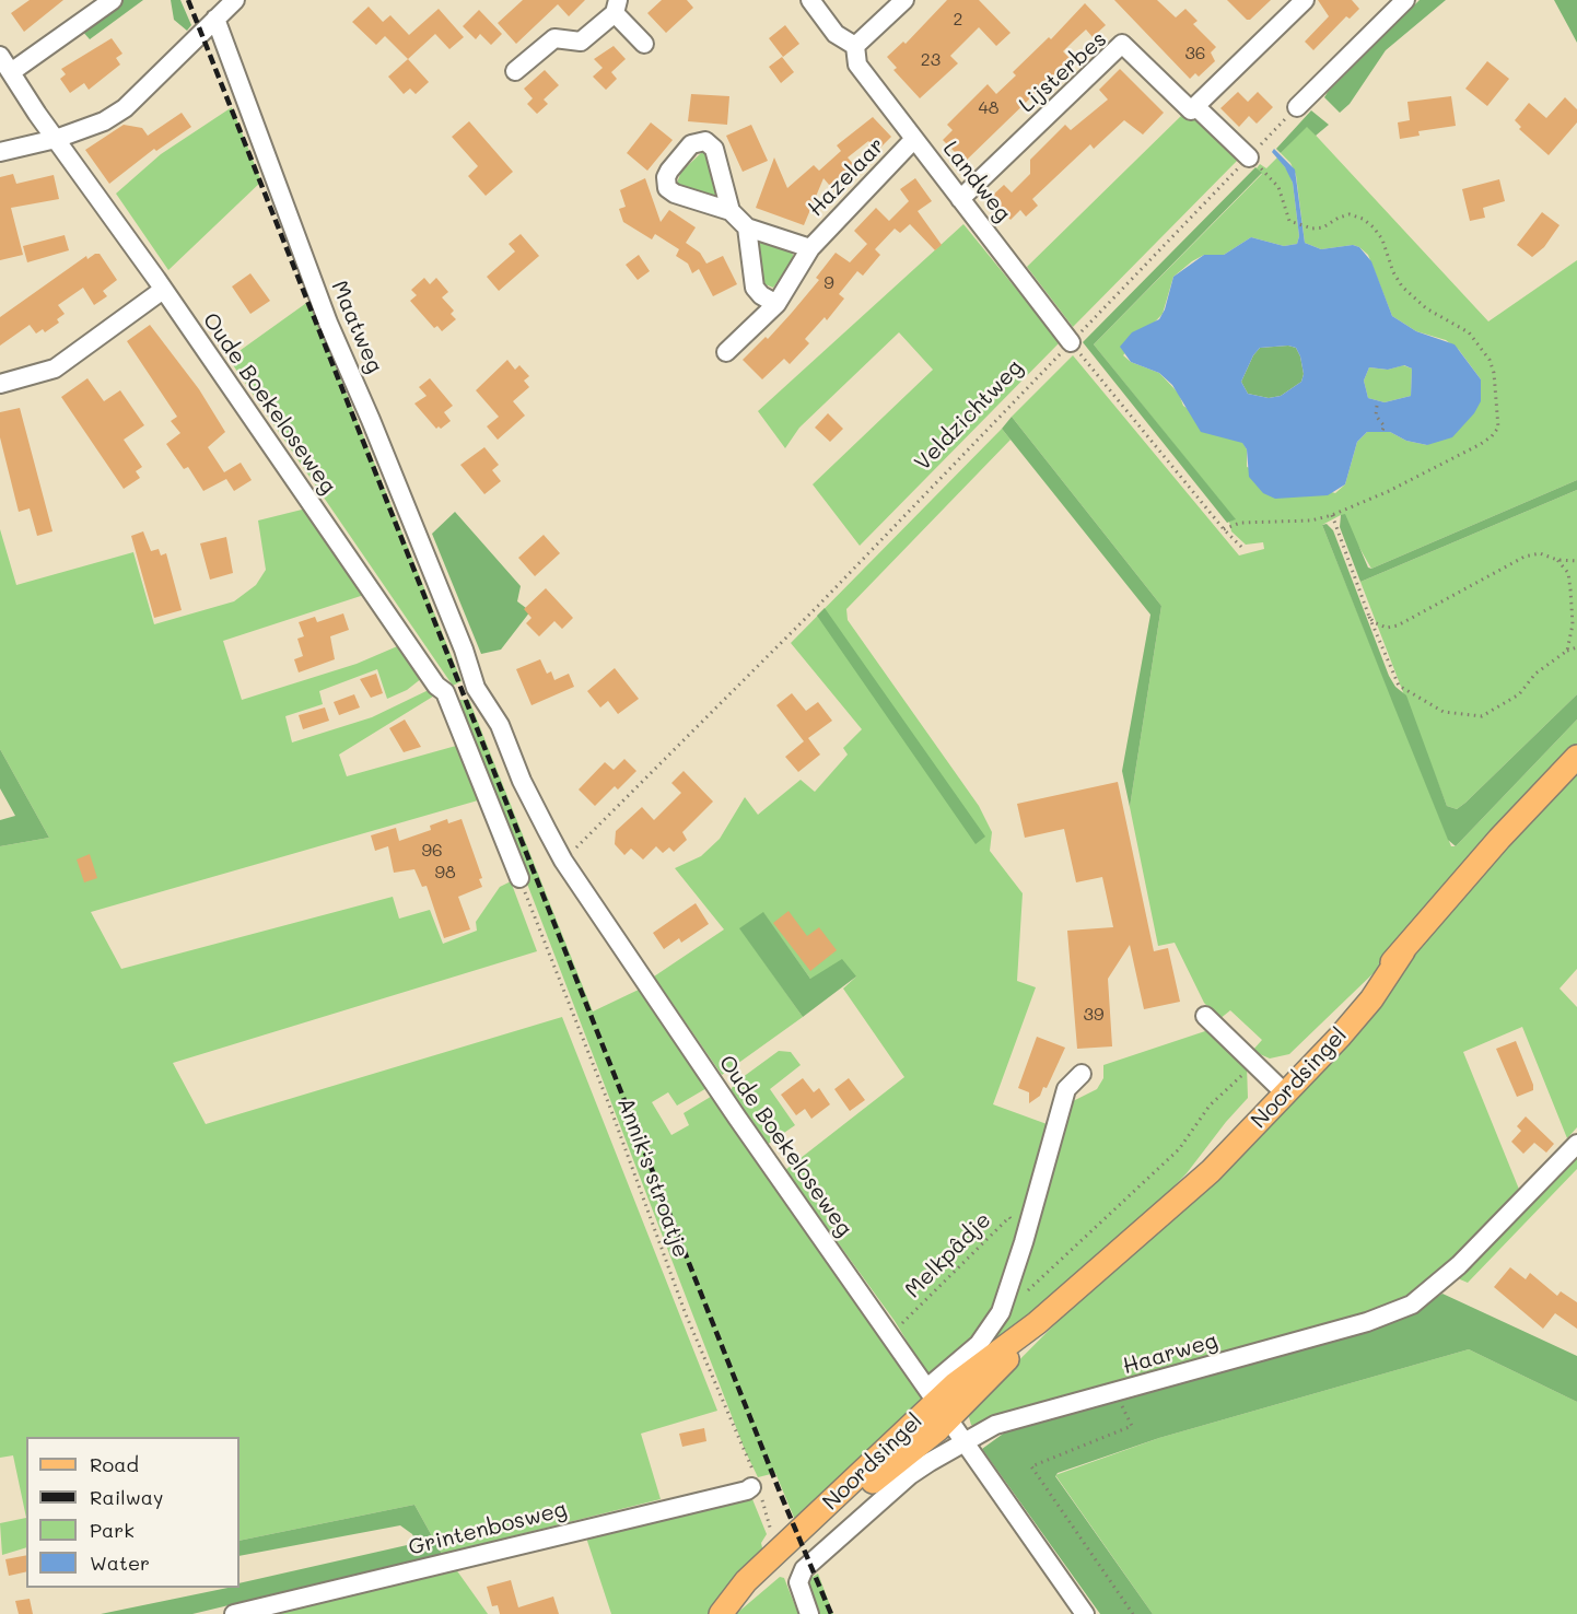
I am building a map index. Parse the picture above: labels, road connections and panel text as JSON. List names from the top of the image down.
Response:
{
  "streets": {
    "main road": ["Noordsingel"],
    "street": [
      "Lijsterbes",
      "Hazelaar",
      "Landweg",
      "Maatweg",
      "Oude Boekeloseweg",
      "Haarweg",
      "Grintenbosweg"
    ],
    "path": ["Veldzichtweg", "Annik's stroatje", "Melkpâdje"]
  },
  "crossings": [
    ["Lijsterbes", "Landweg"],
    ["Lijsterbes", "Veldzichtweg"],
    ["Hazelaar", "Landweg"],
    ["Landweg", "Veldzichtweg"],
    ["Maatweg", "Oude Boekeloseweg"],
    ["Oude Boekeloseweg", "Veldzichtweg"],
    ["Oude Boekeloseweg", "Noordsingel"],
    ["Oude Boekeloseweg", "Annik's stroatje"],
    ["Oude Boekeloseweg", "Melkpâdje"],
    ["Oude Boekeloseweg", "Haarweg"],
    ["Annik's stroatje", "Grintenbosweg"]
  ],
  "house_numbers": [
    "2",
    "36",
    "23",
    "48",
    "9",
    "96",
    "98",
    "39"
  ],
  "legend": [
    "Road",
    "Railway",
    "Park",
    "Water"
  ]
}
